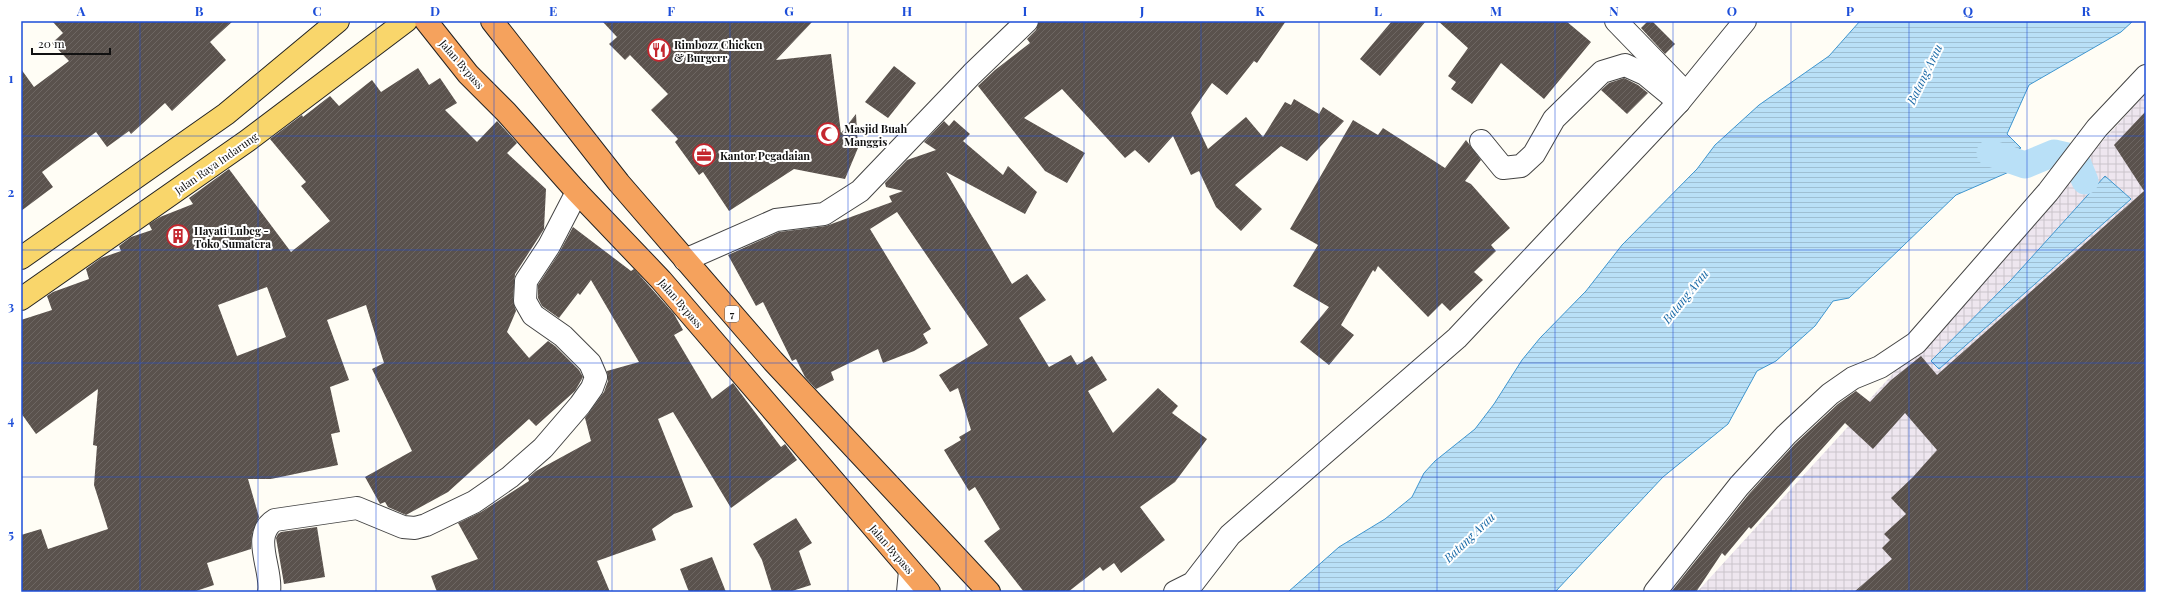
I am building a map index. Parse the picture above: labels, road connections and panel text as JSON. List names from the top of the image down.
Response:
{
  "streets": {
    "highway": ["Jalan Bypass", "7"],
    "main road": ["Jalan Raya Indarung"]
  },
  "water": ["Batang Arau"],
  "places": {
    "restaurant": ["Rimbozz Chicken & Burgerr"],
    "mosque": ["Masjid Buah Manggis"],
    "office": ["Kantor Pegadaian"],
    "building": ["Hayati Lubeg - Toko Sumatera"]
  },
  "scale_bar": "20 m",
  "grid": {
    "columns": [
      "A",
      "B",
      "C",
      "D",
      "E",
      "F",
      "G",
      "H",
      "I",
      "J",
      "K",
      "L",
      "M",
      "N",
      "O",
      "P",
      "Q",
      "R"
    ],
    "rows": [
      "1",
      "2",
      "3",
      "4",
      "5"
    ]
  }
}
